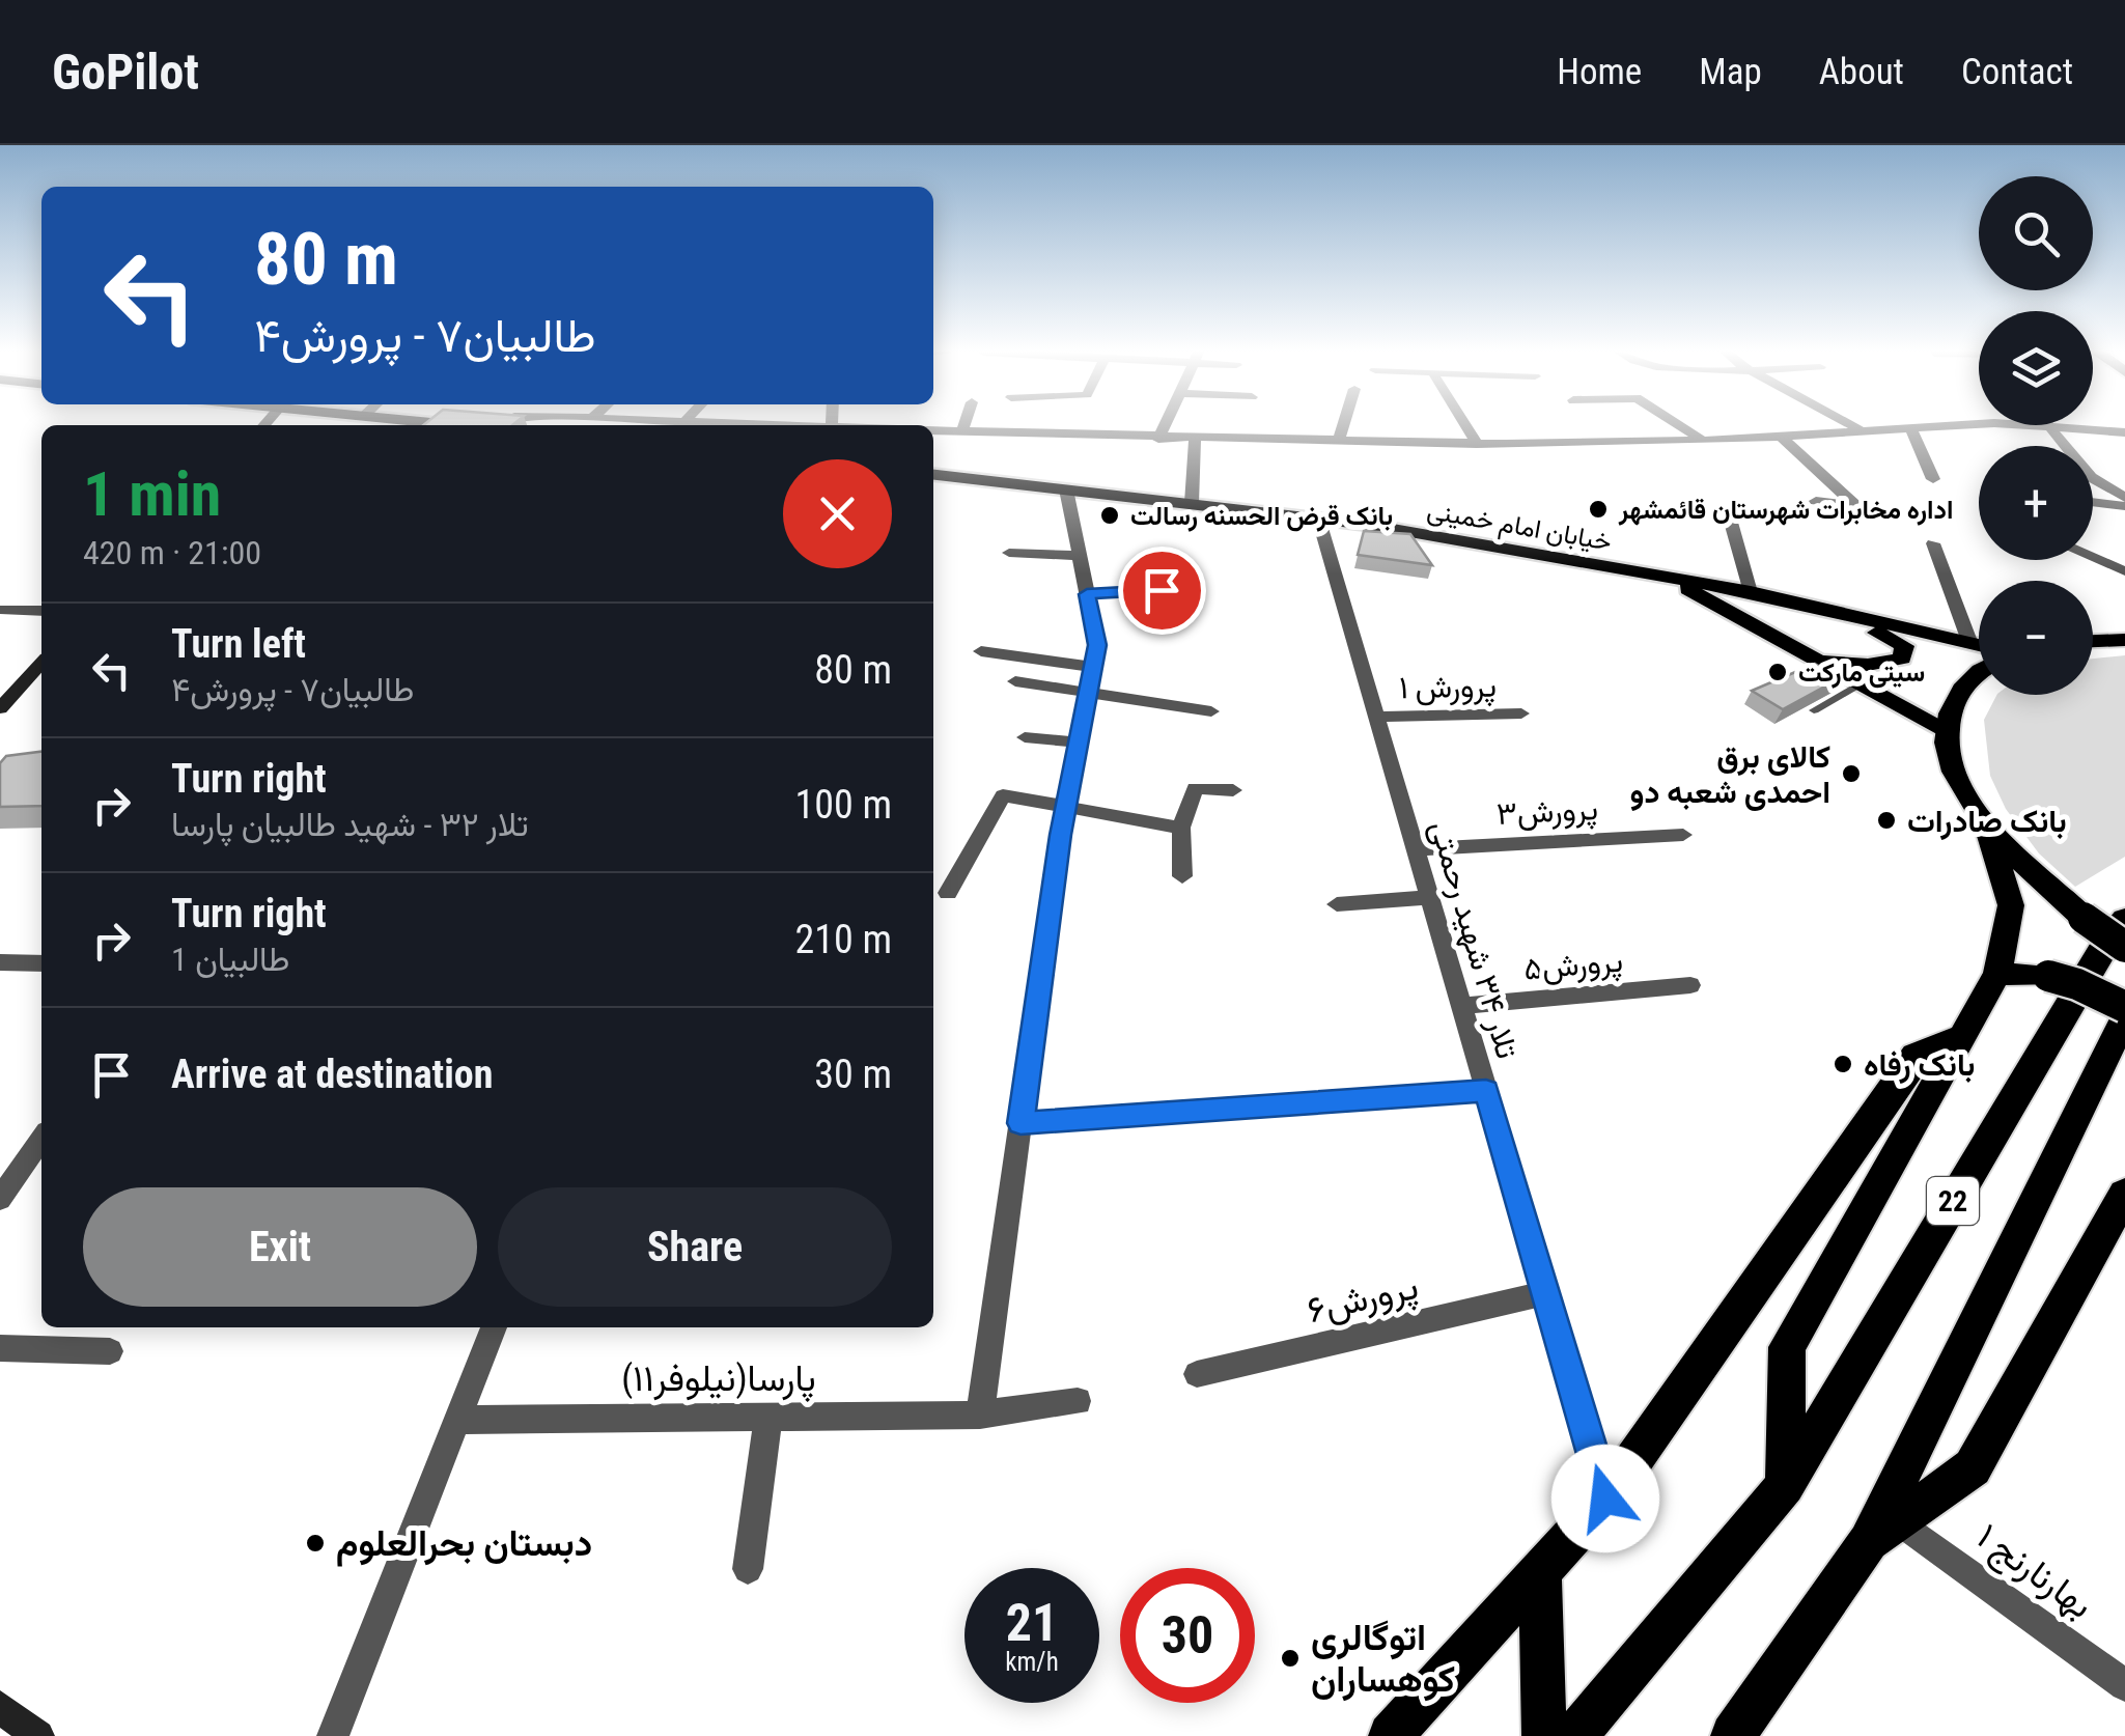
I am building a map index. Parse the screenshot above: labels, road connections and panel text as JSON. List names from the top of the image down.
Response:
{
  "streets": {
    "highway": ["22"],
    "main road": ["خیابان امام خمینی"],
    "street": [
      "پرورش ۱",
      "پرورش۳",
      "تلار ۳۴ شهید رحمتی",
      "پرورش۵",
      "پرورش۶",
      "پارسا(نیلوفر۱۱)",
      "بهارنارنج ۱"
    ]
  },
  "crossings": [
    ["خیابان امام خمینی", "تلار ۳۴ شهید رحمتی"],
    ["پرورش ۱", "تلار ۳۴ شهید رحمتی"],
    ["پرورش۳", "تلار ۳۴ شهید رحمتی"],
    ["تلار ۳۴ شهید رحمتی", "پرورش۵"],
    ["تلار ۳۴ شهید رحمتی", "پرورش۶"],
    ["22", "بهارنارنج ۱"]
  ],
  "places": [
    "اداره مخابرات شهرستان قائمشهر",
    "بانک قرض الحسنه رسالت",
    "سیتی مارکت",
    "کالای برق احمدی شعبه دو",
    "بانک صادرات",
    "بانک رفاه",
    "دبستان بحرالعلوم",
    "اتوگالری کوهساران"
  ],
  "page": {
    "header": "GoPilot",
    "nav": [
      "Home",
      "Map",
      "About",
      "Contact"
    ],
    "map_buttons": ["+", "−"],
    "turn": ["80 m", "طالبیان۷ - پرورش۴"],
    "heading": ["1 min", "420 m · 21:00"],
    "list": [
      {
        "name": "Turn left",
        "note": "طالبیان۷ - پرورش۴",
        "value": "80 m"
      },
      {
        "name": "Turn right",
        "note": "تلار ۳۲ - شهید طالبیان پارسا",
        "value": "100 m"
      },
      {
        "name": "Turn right",
        "note": "طالبیان 1",
        "value": "210 m"
      },
      {
        "name": "Arrive at destination",
        "value": "30 m"
      }
    ],
    "buttons": ["Exit", "Share"],
    "speed": "21 km/h",
    "limit": "30"
  }
}
